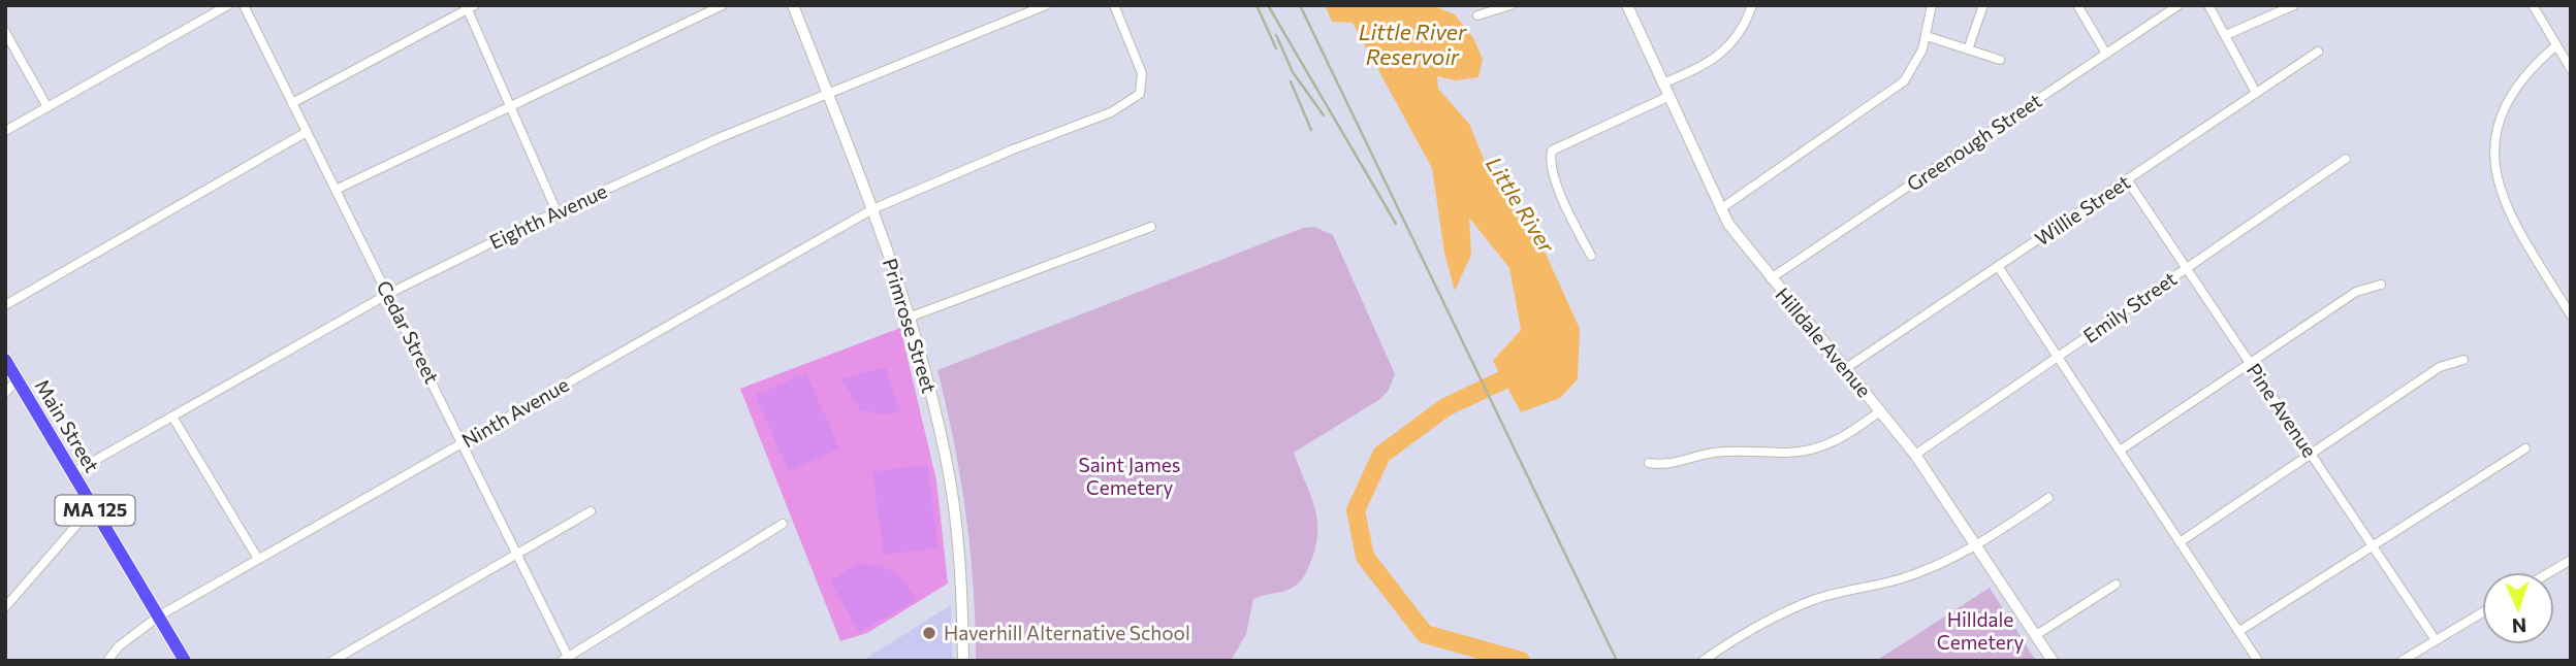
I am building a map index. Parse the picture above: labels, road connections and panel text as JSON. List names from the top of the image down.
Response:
{
  "streets": {
    "main road": [
      "Primrose Street",
      "Hilldale Avenue",
      "Main Street",
      "MA 125"
    ],
    "street": [
      "Greenough Street",
      "Willie Street",
      "Eighth Avenue",
      "Emily Street",
      "Cedar Street",
      "Pine Avenue",
      "Ninth Avenue"
    ]
  },
  "crossings": [
    ["Greenough Street", "Hilldale Avenue"],
    ["Willie Street", "Hilldale Avenue"],
    ["Willie Street", "Pine Avenue"],
    ["Eighth Avenue", "Primrose Street"],
    ["Eighth Avenue", "Cedar Street"],
    ["Eighth Avenue", "Main Street"],
    ["Emily Street", "Hilldale Avenue"],
    ["Emily Street", "Pine Avenue"],
    ["Primrose Street", "Ninth Avenue"],
    ["Cedar Street", "Ninth Avenue"],
    ["Ninth Avenue", "Main Street"]
  ],
  "water": ["Little River Reservoir", "Little River"],
  "parks": ["Saint James Cemetery", "Hilldale Cemetery"],
  "places": ["Haverhill Alternative School"],
  "north": "bottom"
}
